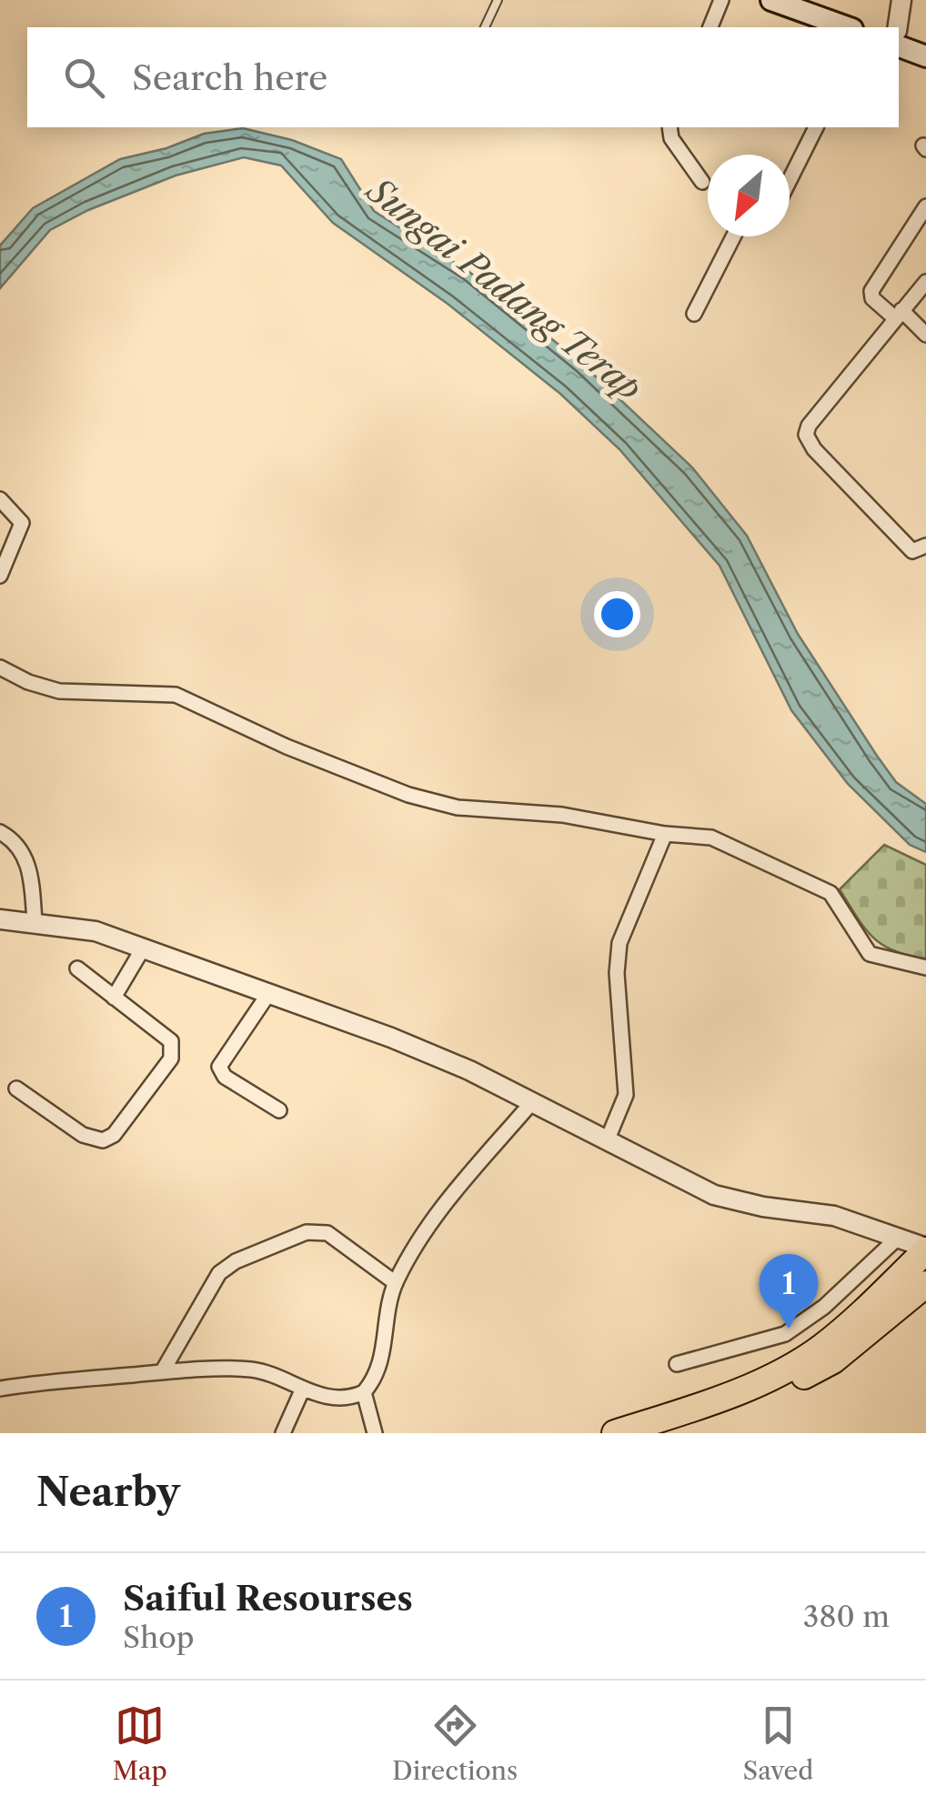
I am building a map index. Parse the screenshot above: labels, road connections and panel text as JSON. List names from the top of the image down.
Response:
{
  "water": ["Sungai Padang Terap"],
  "north": "bottom left",
  "page": {
    "search": "Search here",
    "pins": "1",
    "heading": "Nearby",
    "list": [
      {
        "mark": "1",
        "name": "Saiful Resourses",
        "note": "Shop",
        "value": "380 m"
      }
    ],
    "nav": ["Map", "Directions", "Saved"]
  }
}
